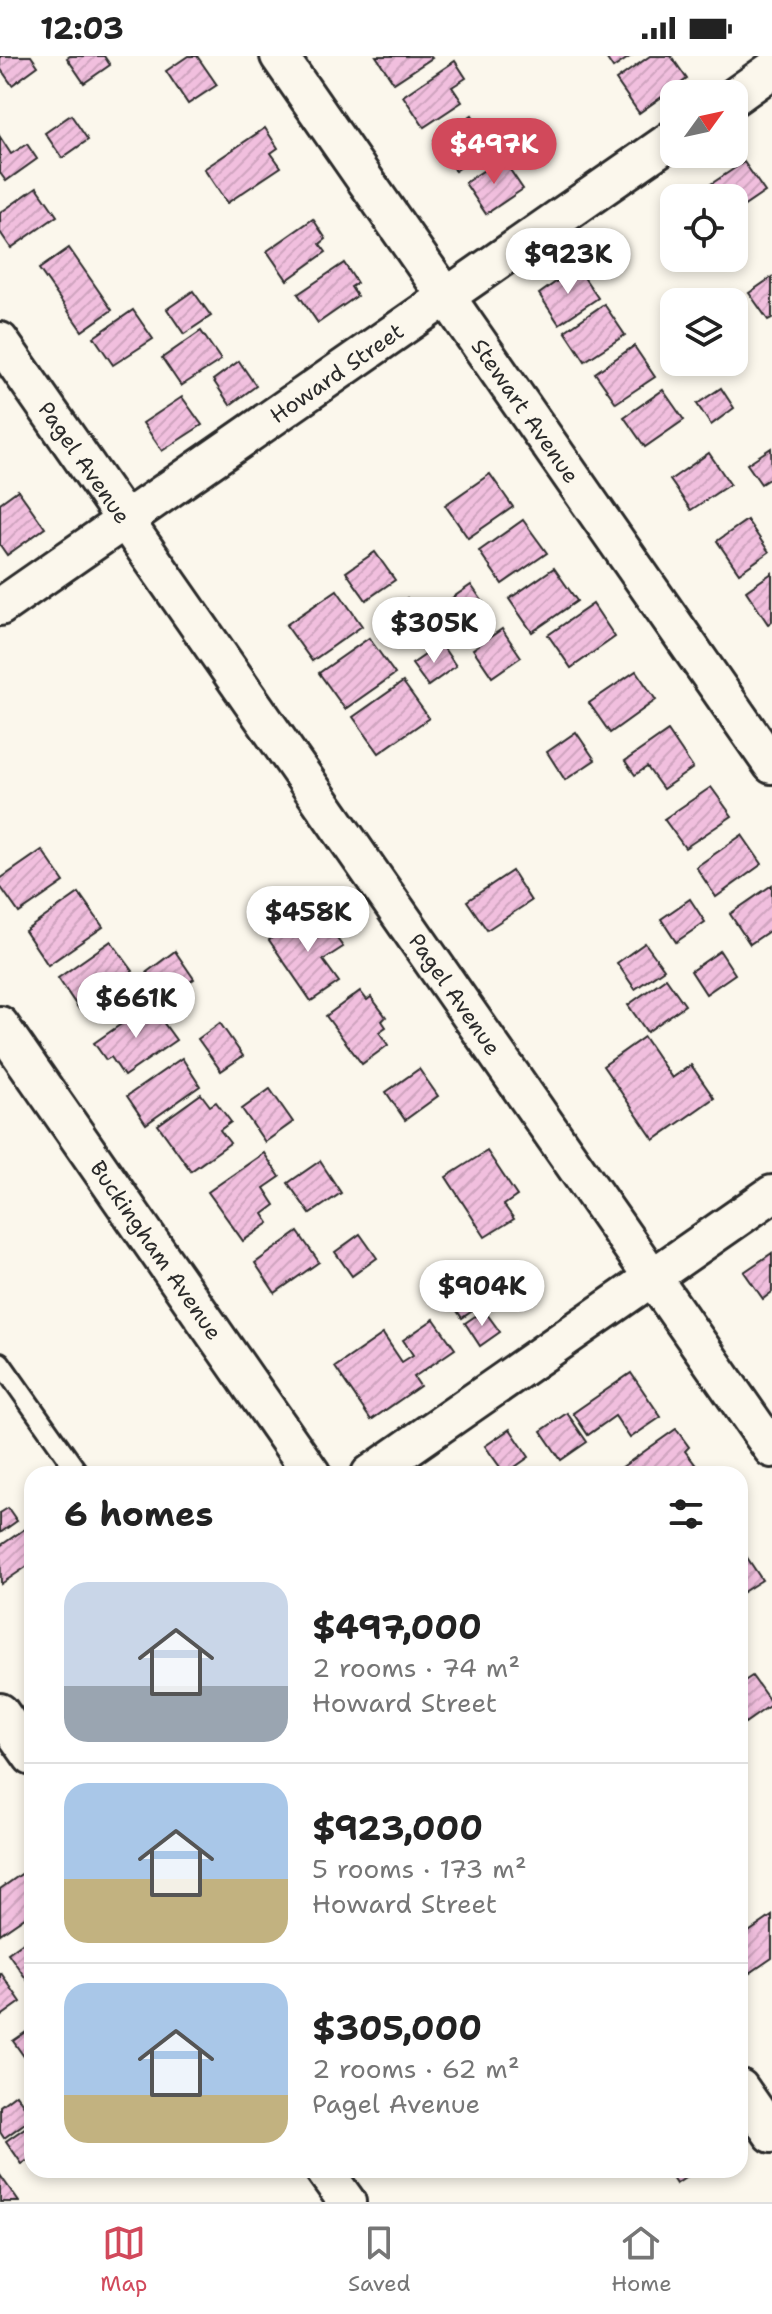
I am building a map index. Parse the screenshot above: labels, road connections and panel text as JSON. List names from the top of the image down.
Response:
{
  "streets": {
    "street": [
      "Howard Street",
      "Stewart Avenue",
      "Pagel Avenue",
      "Buckingham Avenue"
    ]
  },
  "crossings": [
    ["Howard Street", "Stewart Avenue"],
    ["Howard Street", "Pagel Avenue"]
  ],
  "north": "top right",
  "page": {
    "status": "12:03",
    "price": [
      "$497K",
      "$923K",
      "$305K",
      "$458K",
      "$661K",
      "$904K"
    ],
    "heading": "6 homes",
    "list": [
      {
        "name": "$497,000",
        "note": "2 rooms · 74 m² · Howard Street"
      },
      {
        "name": "$923,000",
        "note": "5 rooms · 173 m² · Howard Street"
      },
      {
        "name": "$305,000",
        "note": "2 rooms · 62 m² · Pagel Avenue"
      }
    ],
    "tabs": ["Map", "Saved", "Home"]
  }
}
